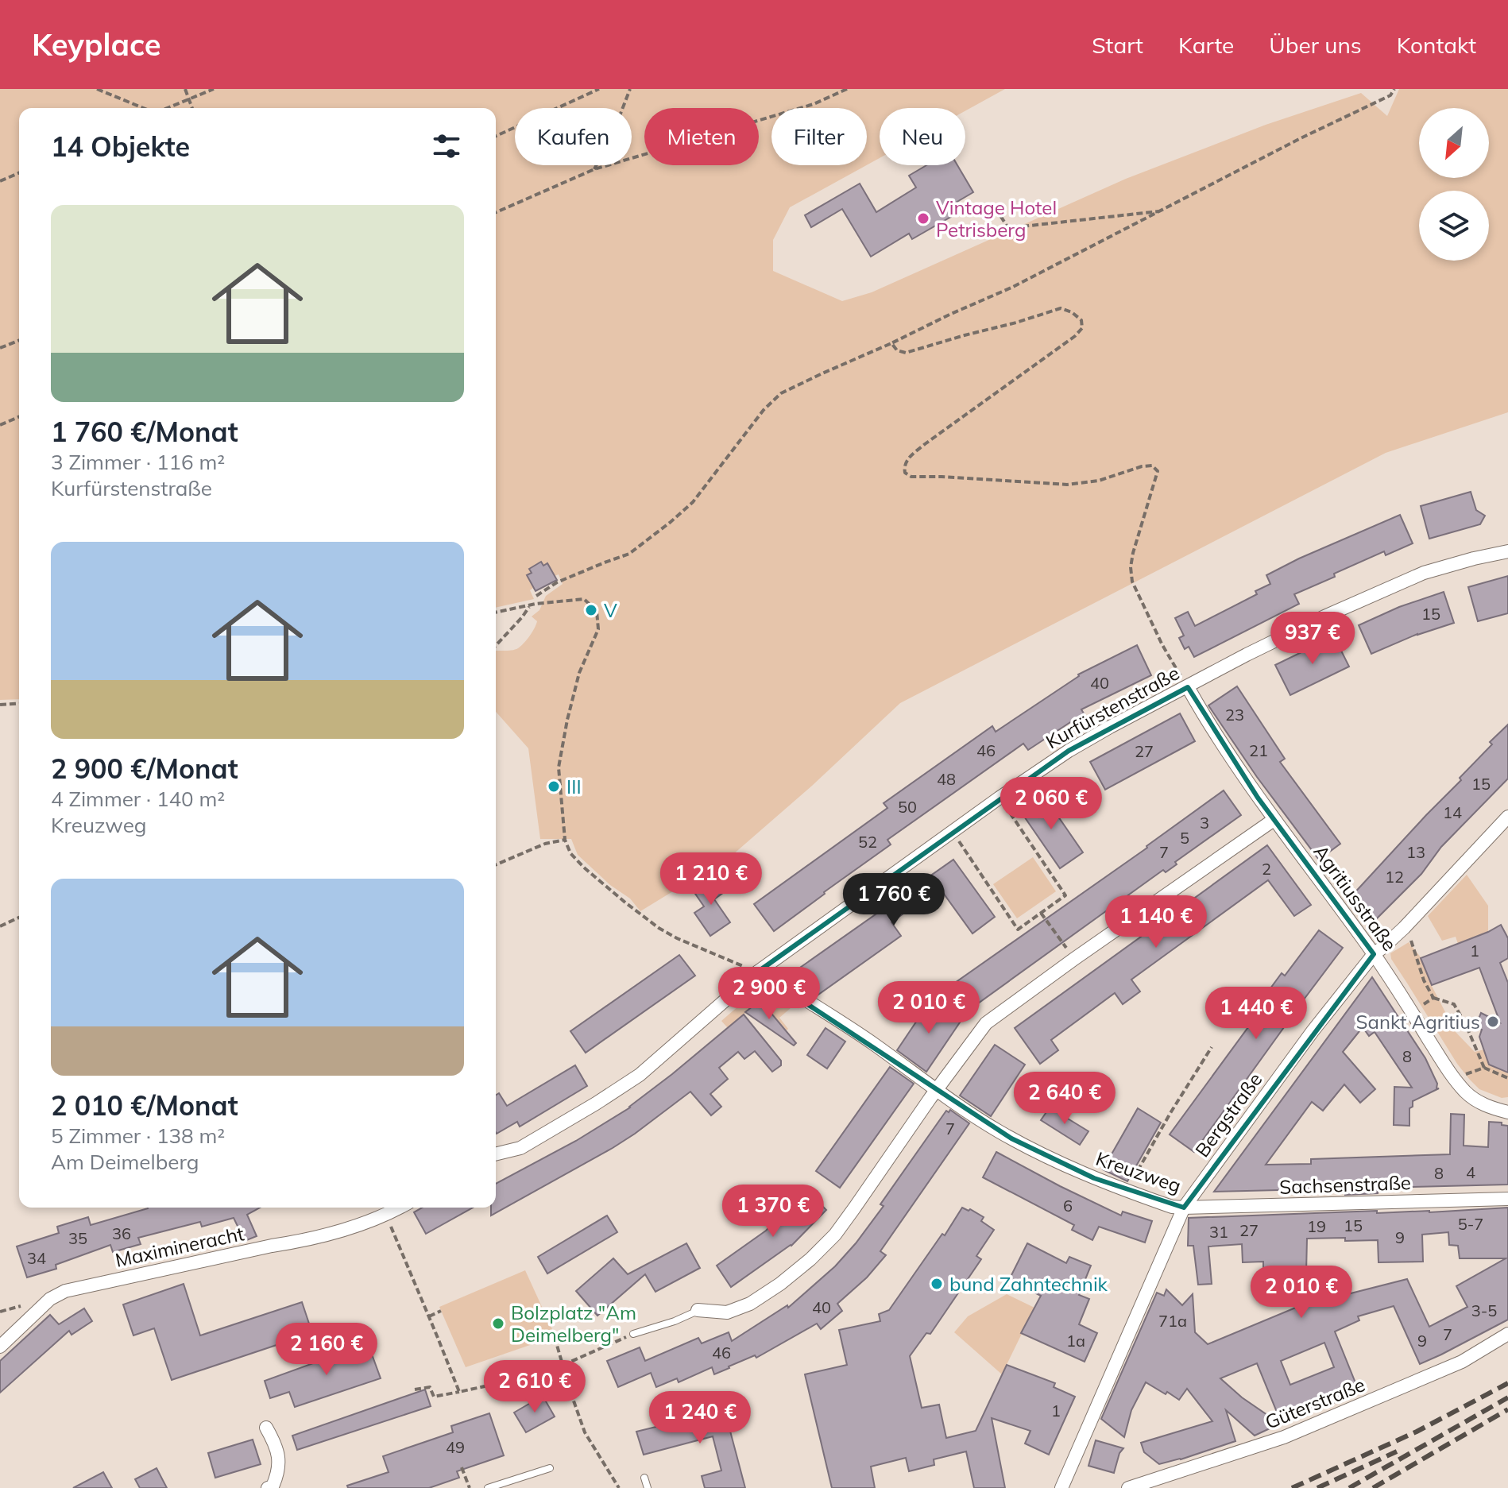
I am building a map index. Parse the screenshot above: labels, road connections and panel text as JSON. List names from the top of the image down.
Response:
{
  "streets": {
    "street": [
      "Kurfürstenstraße",
      "Agritiusstraße",
      "Bergstraße",
      "Kreuzweg",
      "Sachsenstraße",
      "Maximineracht",
      "Güterstraße"
    ]
  },
  "crossings": [
    ["Kurfürstenstraße", "Agritiusstraße"],
    ["Kurfürstenstraße", "Kreuzweg"],
    ["Agritiusstraße", "Bergstraße"],
    ["Bergstraße", "Kreuzweg"],
    ["Bergstraße", "Sachsenstraße"],
    ["Kreuzweg", "Sachsenstraße"]
  ],
  "places": [
    "Vintage Hotel Petrisberg",
    "V",
    "III",
    "Sankt Agritius",
    "bund Zahntechnik",
    "Bolzplatz \"Am Deimelberg\""
  ],
  "house_numbers": [
    "15",
    "40",
    "23",
    "46",
    "21",
    "27",
    "48",
    "15",
    "50",
    "14",
    "3",
    "5",
    "52",
    "7",
    "13",
    "2",
    "12",
    "1",
    "8",
    "7",
    "4",
    "8",
    "6",
    "5-7",
    "15",
    "19",
    "27",
    "31",
    "36",
    "9",
    "35",
    "34",
    "40",
    "3-5",
    "71a",
    "7",
    "1a",
    "9",
    "46",
    "1",
    "49"
  ],
  "north": "bottom left",
  "page": {
    "header": "Keyplace",
    "nav": [
      "Start",
      "Karte",
      "Über uns",
      "Kontakt"
    ],
    "chip": [
      "Kaufen",
      "Mieten",
      "Filter",
      "Neu"
    ],
    "heading": "14 Objekte",
    "list": [
      {
        "name": "1 760 €/Monat",
        "note": "3 Zimmer · 116 m² · Kurfürstenstraße"
      },
      {
        "name": "2 900 €/Monat",
        "note": "4 Zimmer · 140 m² · Kreuzweg"
      },
      {
        "name": "2 010 €/Monat",
        "note": "5 Zimmer · 138 m² · Am Deimelberg"
      }
    ],
    "price": [
      "937 €",
      "2 060 €",
      "1 210 €",
      "1 760 €",
      "1 140 €",
      "2 900 €",
      "2 010 €",
      "1 440 €",
      "2 640 €",
      "1 370 €",
      "2 010 €",
      "2 160 €",
      "2 610 €",
      "1 240 €"
    ]
  }
}
